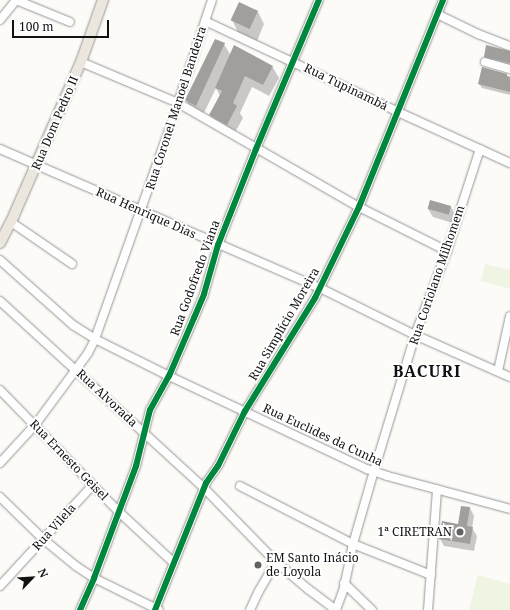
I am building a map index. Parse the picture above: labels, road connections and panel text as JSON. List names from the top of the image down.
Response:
{
  "streets": {
    "main road": ["Rua Dom Pedro II"],
    "street": [
      "Rua Tupinambá",
      "Rua Coronel Manoel Bandeira",
      "Rua Henrique Dias",
      "Rua Coriolano Milhomem",
      "Rua Godofredo Viana",
      "Rua Simplício Moreira",
      "Rua Alvorada",
      "Rua Euclides da Cunha",
      "Rua Ernesto Geisel",
      "Rua Vilela"
    ]
  },
  "crossings": [
    ["Rua Tupinambá", "Rua Coronel Manoel Bandeira"],
    ["Rua Tupinambá", "Rua Coriolano Milhomem"],
    ["Rua Tupinambá", "Rua Godofredo Viana"],
    ["Rua Tupinambá", "Rua Simplício Moreira"],
    ["Rua Coronel Manoel Bandeira", "Rua Henrique Dias"],
    ["Rua Coronel Manoel Bandeira", "Rua Alvorada"],
    ["Rua Coronel Manoel Bandeira", "Rua Euclides da Cunha"],
    ["Rua Coronel Manoel Bandeira", "Rua Ernesto Geisel"],
    ["Rua Dom Pedro II", "Rua Henrique Dias"],
    ["Rua Henrique Dias", "Rua Coriolano Milhomem"],
    ["Rua Henrique Dias", "Rua Godofredo Viana"],
    ["Rua Henrique Dias", "Rua Simplício Moreira"],
    ["Rua Coriolano Milhomem", "Rua Alvorada"],
    ["Rua Coriolano Milhomem", "Rua Euclides da Cunha"],
    ["Rua Godofredo Viana", "Rua Alvorada"],
    ["Rua Godofredo Viana", "Rua Euclides da Cunha"],
    ["Rua Godofredo Viana", "Rua Ernesto Geisel"],
    ["Rua Simplício Moreira", "Rua Alvorada"],
    ["Rua Simplício Moreira", "Rua Euclides da Cunha"],
    ["Rua Simplício Moreira", "Rua Ernesto Geisel"],
    ["Rua Ernesto Geisel", "Rua Vilela"]
  ],
  "districts": ["BACURI"],
  "places": ["1ª CIRETRAN", "EM Santo Inácio de Loyola"],
  "scale_bar": "100 m",
  "north": "top right"
}
